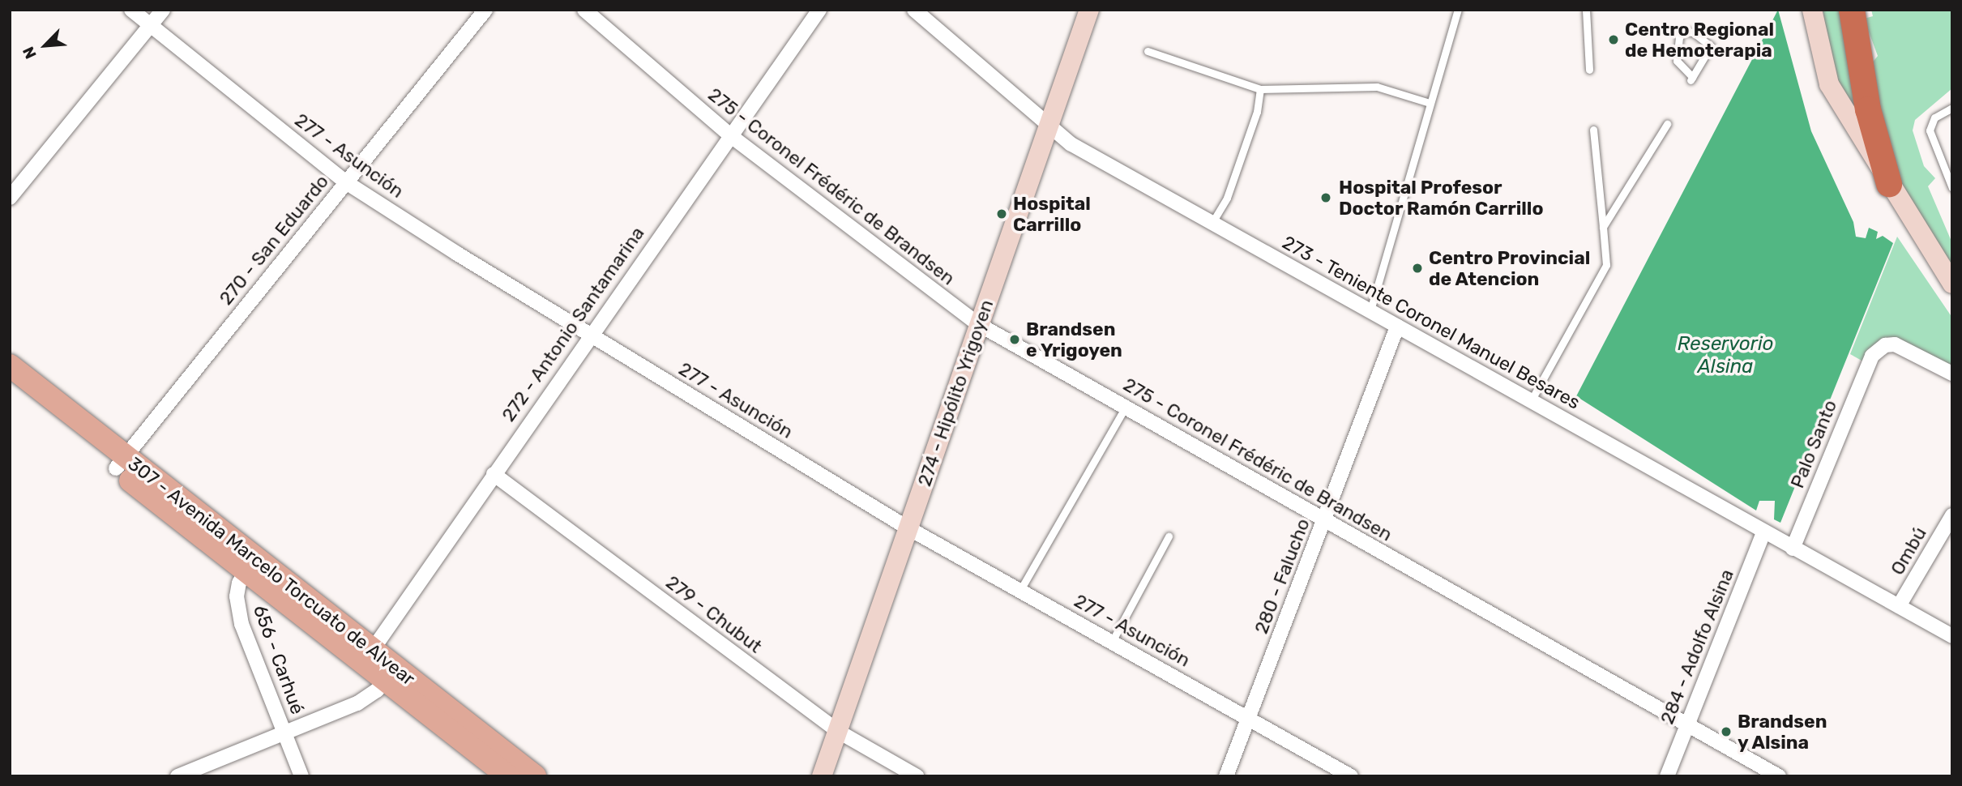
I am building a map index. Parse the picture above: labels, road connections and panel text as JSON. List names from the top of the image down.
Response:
{
  "streets": {
    "main road": ["307 - Avenida Marcelo Torcuato de Alvear"],
    "street": [
      "277 - Asunción",
      "275 - Coronel Frédéric de Brandsen",
      "270 - San Eduardo",
      "273 - Teniente Coronel Manuel Besares",
      "272 - Antonio Santamarina",
      "274 - Hipólito Yrigoyen",
      "Palo Santo",
      "Ombú",
      "280 - Falucho",
      "279 - Chubut",
      "284 - Adolfo Alsina",
      "656 - Carhué"
    ]
  },
  "crossings": [
    ["277 - Asunción", "270 - San Eduardo"],
    ["277 - Asunción", "272 - Antonio Santamarina"],
    ["277 - Asunción", "274 - Hipólito Yrigoyen"],
    ["277 - Asunción", "280 - Falucho"],
    ["275 - Coronel Frédéric de Brandsen", "272 - Antonio Santamarina"],
    ["275 - Coronel Frédéric de Brandsen", "274 - Hipólito Yrigoyen"],
    ["275 - Coronel Frédéric de Brandsen", "280 - Falucho"],
    ["275 - Coronel Frédéric de Brandsen", "284 - Adolfo Alsina"],
    ["270 - San Eduardo", "307 - Avenida Marcelo Torcuato de Alvear"],
    ["273 - Teniente Coronel Manuel Besares", "274 - Hipólito Yrigoyen"],
    ["273 - Teniente Coronel Manuel Besares", "Palo Santo"],
    ["273 - Teniente Coronel Manuel Besares", "Ombú"],
    ["273 - Teniente Coronel Manuel Besares", "280 - Falucho"],
    ["273 - Teniente Coronel Manuel Besares", "284 - Adolfo Alsina"],
    ["272 - Antonio Santamarina", "307 - Avenida Marcelo Torcuato de Alvear"],
    ["272 - Antonio Santamarina", "279 - Chubut"],
    ["274 - Hipólito Yrigoyen", "279 - Chubut"],
    ["307 - Avenida Marcelo Torcuato de Alvear", "656 - Carhué"]
  ],
  "water": ["Reservorio Alsina"],
  "places": [
    "Centro Regional de Hemoterapia",
    "Hospital Profesor Doctor Ramón Carrillo",
    "Hospital Carrillo",
    "Centro Provincial de Atencion",
    "Brandsen e Yrigoyen",
    "Brandsen y Alsina"
  ],
  "north": "bottom left"
}
